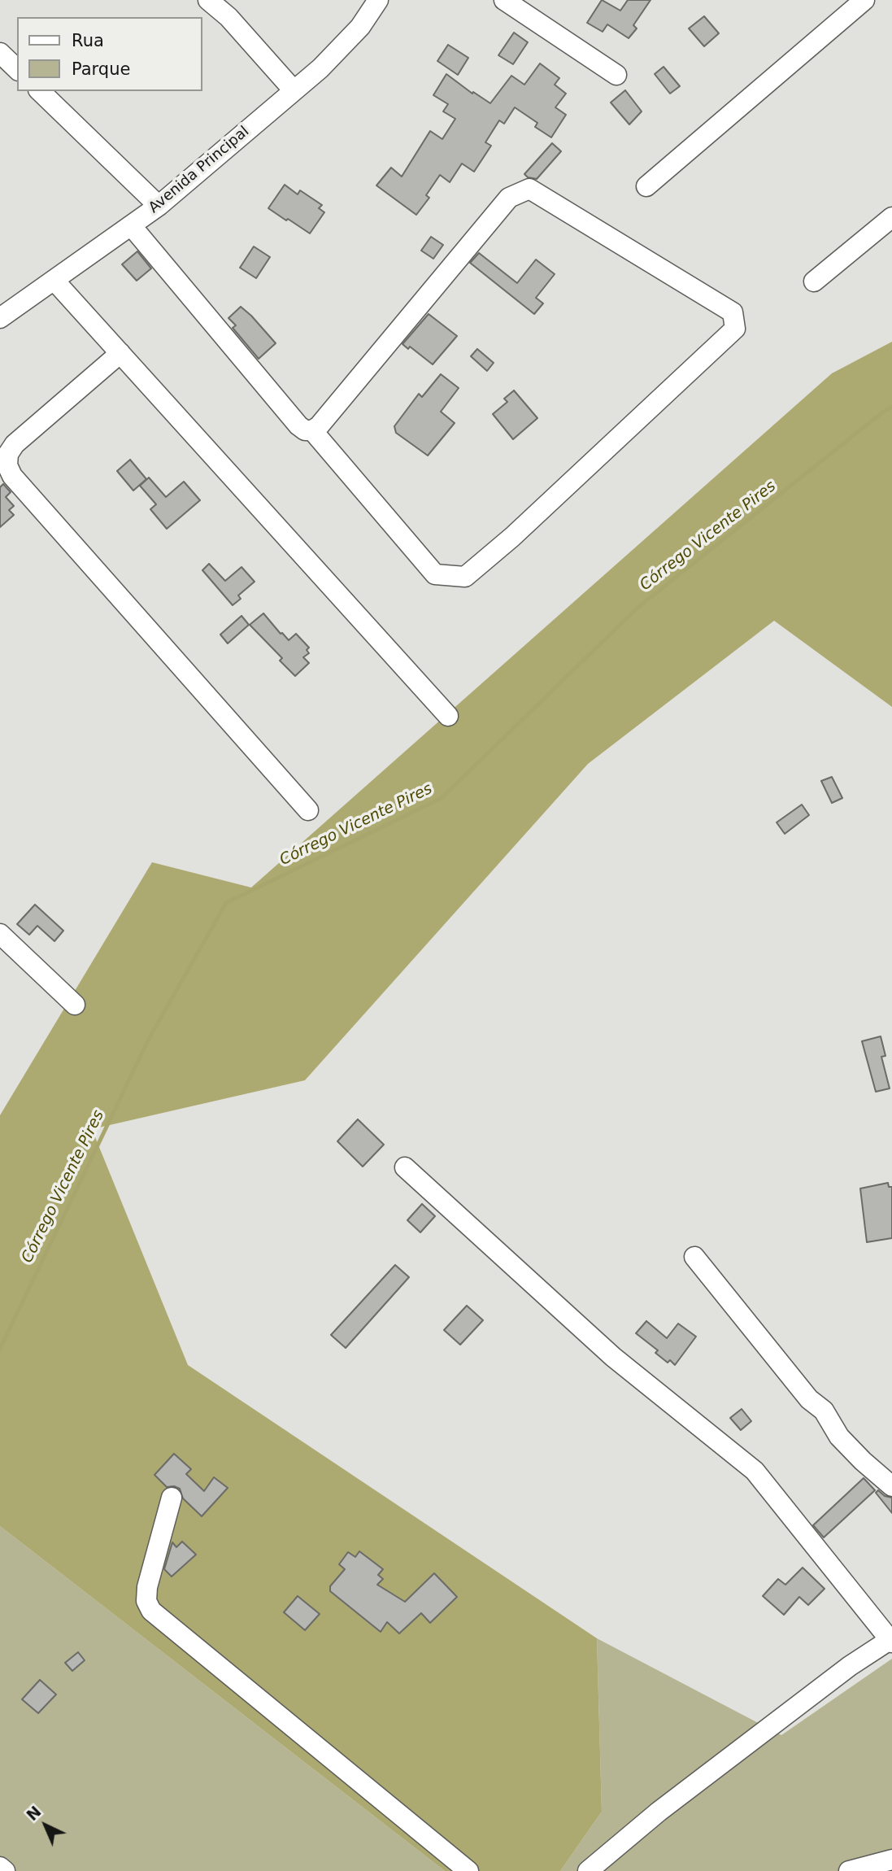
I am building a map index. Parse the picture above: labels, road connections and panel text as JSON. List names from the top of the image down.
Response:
{
  "streets": {
    "street": ["Avenida Principal"]
  },
  "water": ["Córrego Vicente Pires"],
  "legend": ["Rua", "Parque"],
  "north": "top left"
}
